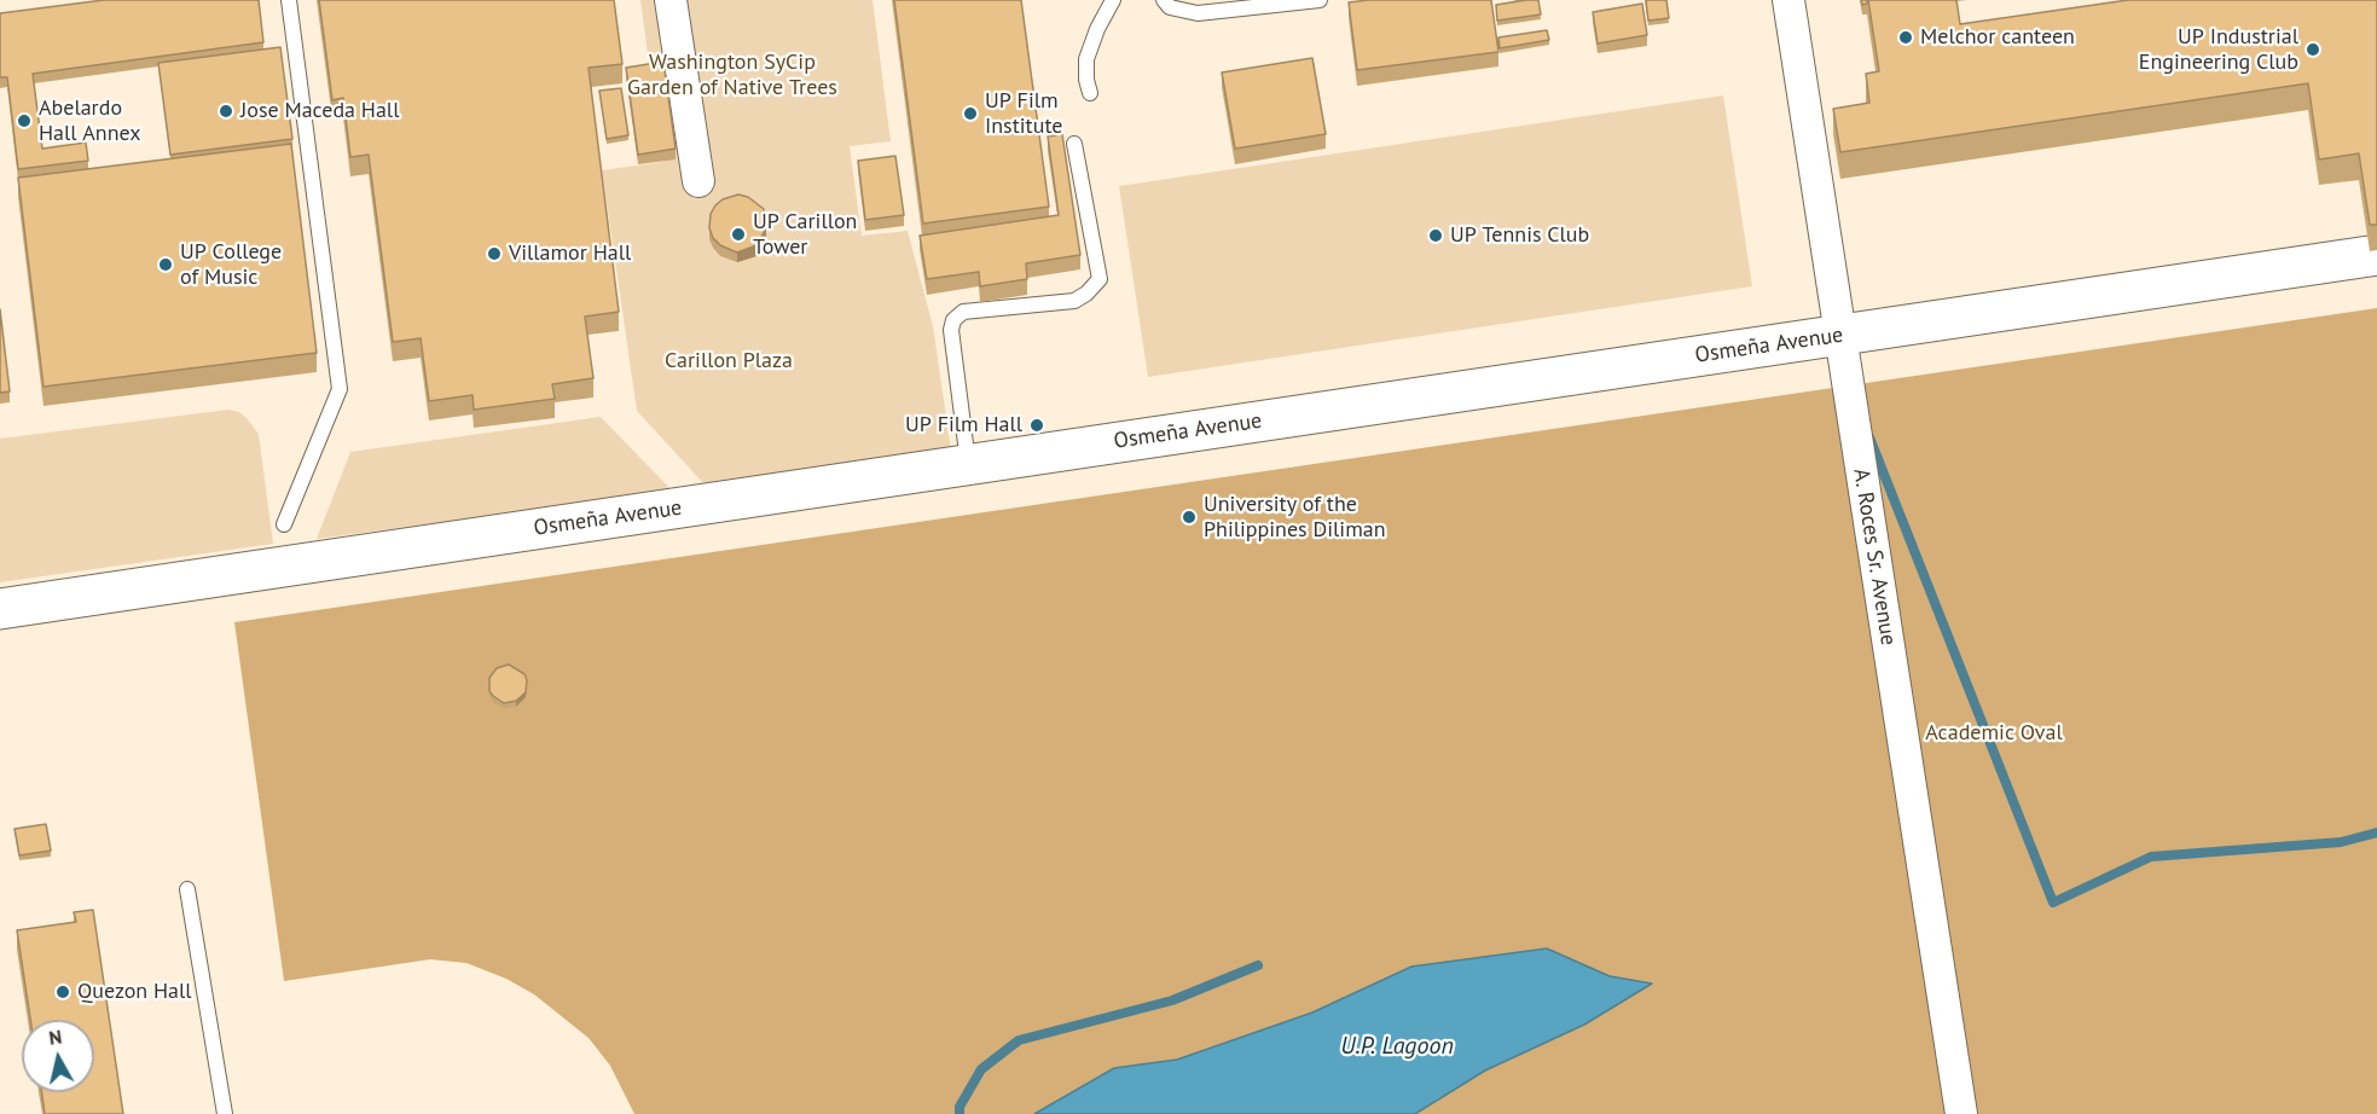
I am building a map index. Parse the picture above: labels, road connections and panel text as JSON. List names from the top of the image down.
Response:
{
  "streets": {
    "street": ["Osmeña Avenue", "A. Roces Sr. Avenue"]
  },
  "crossings": [
    ["Osmeña Avenue", "A. Roces Sr. Avenue"]
  ],
  "water": ["U.P. Lagoon"],
  "parks": ["Washington SyCip Garden of Native Trees", "Carillon Plaza", "Academic Oval"],
  "places": [
    "Melchor canteen",
    "UP Industrial Engineering Club",
    "Jose Maceda Hall",
    "UP Film Institute",
    "Abelardo Hall Annex",
    "UP Carillon Tower",
    "UP Tennis Club",
    "Villamor Hall",
    "UP College of Music",
    "UP Film Hall",
    "University of the Philippines Diliman",
    "Quezon Hall"
  ],
  "north": "top"
}
